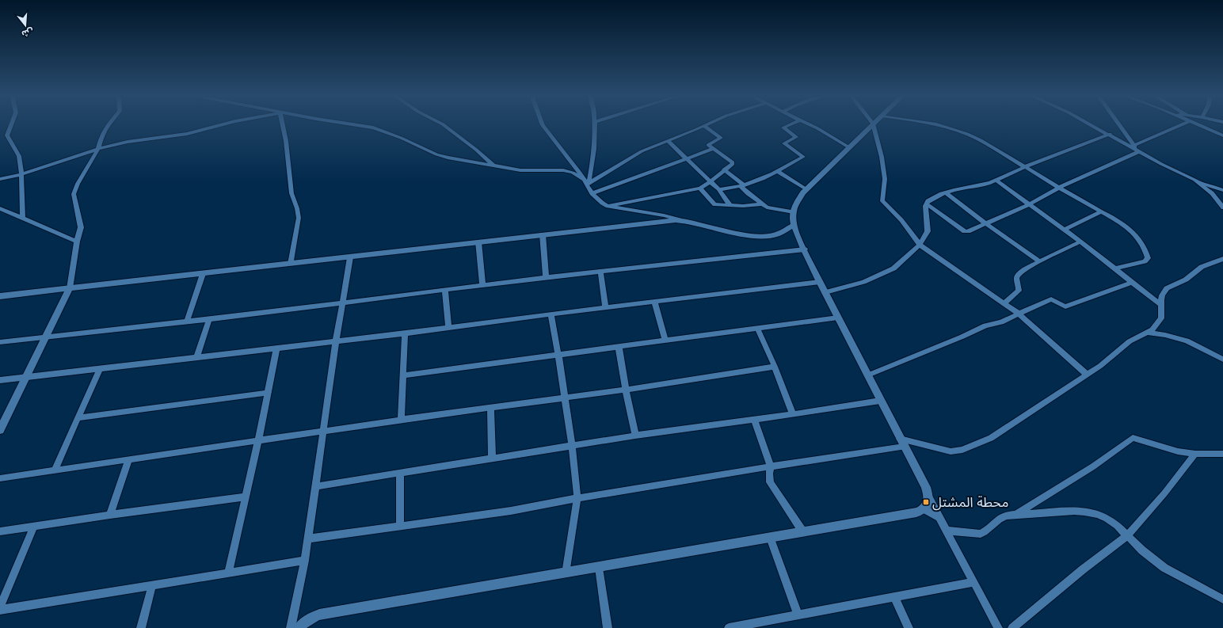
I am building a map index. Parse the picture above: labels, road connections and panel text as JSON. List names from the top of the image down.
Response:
{
  "places": {
    "transit": ["محطة المشتل"]
  },
  "north": "bottom"
}
